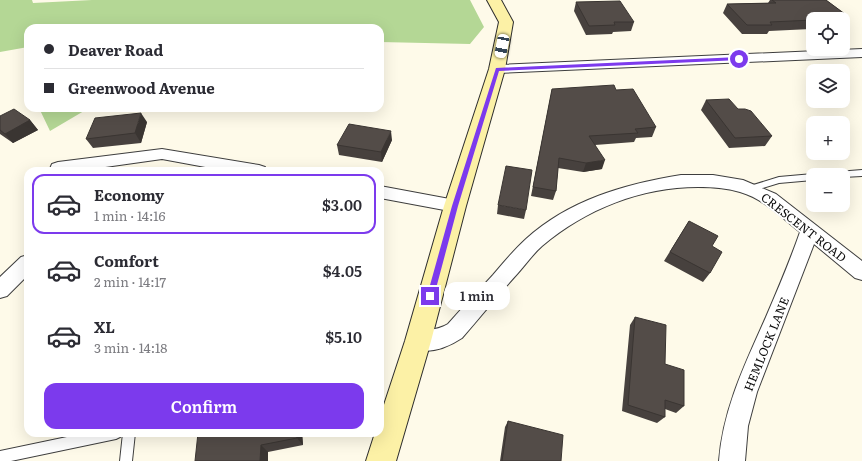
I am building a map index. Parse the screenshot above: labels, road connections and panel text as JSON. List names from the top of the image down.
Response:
{
  "streets": {
    "street": ["CRESCENT ROAD", "HEMLOCK LANE"]
  },
  "crossings": [
    ["CRESCENT ROAD", "HEMLOCK LANE"]
  ],
  "page": {
    "map_buttons": ["+", "−"],
    "banner": ["Deaver Road", "Greenwood Avenue"],
    "list": [
      {
        "name": "Economy",
        "note": "1 min · 14:16",
        "value": "$3.00"
      },
      {
        "name": "Comfort",
        "note": "2 min · 14:17",
        "value": "$4.05"
      },
      {
        "name": "XL",
        "note": "3 min · 14:18",
        "value": "$5.10"
      }
    ],
    "bubble": "1 min",
    "buttons": "Confirm"
  }
}
